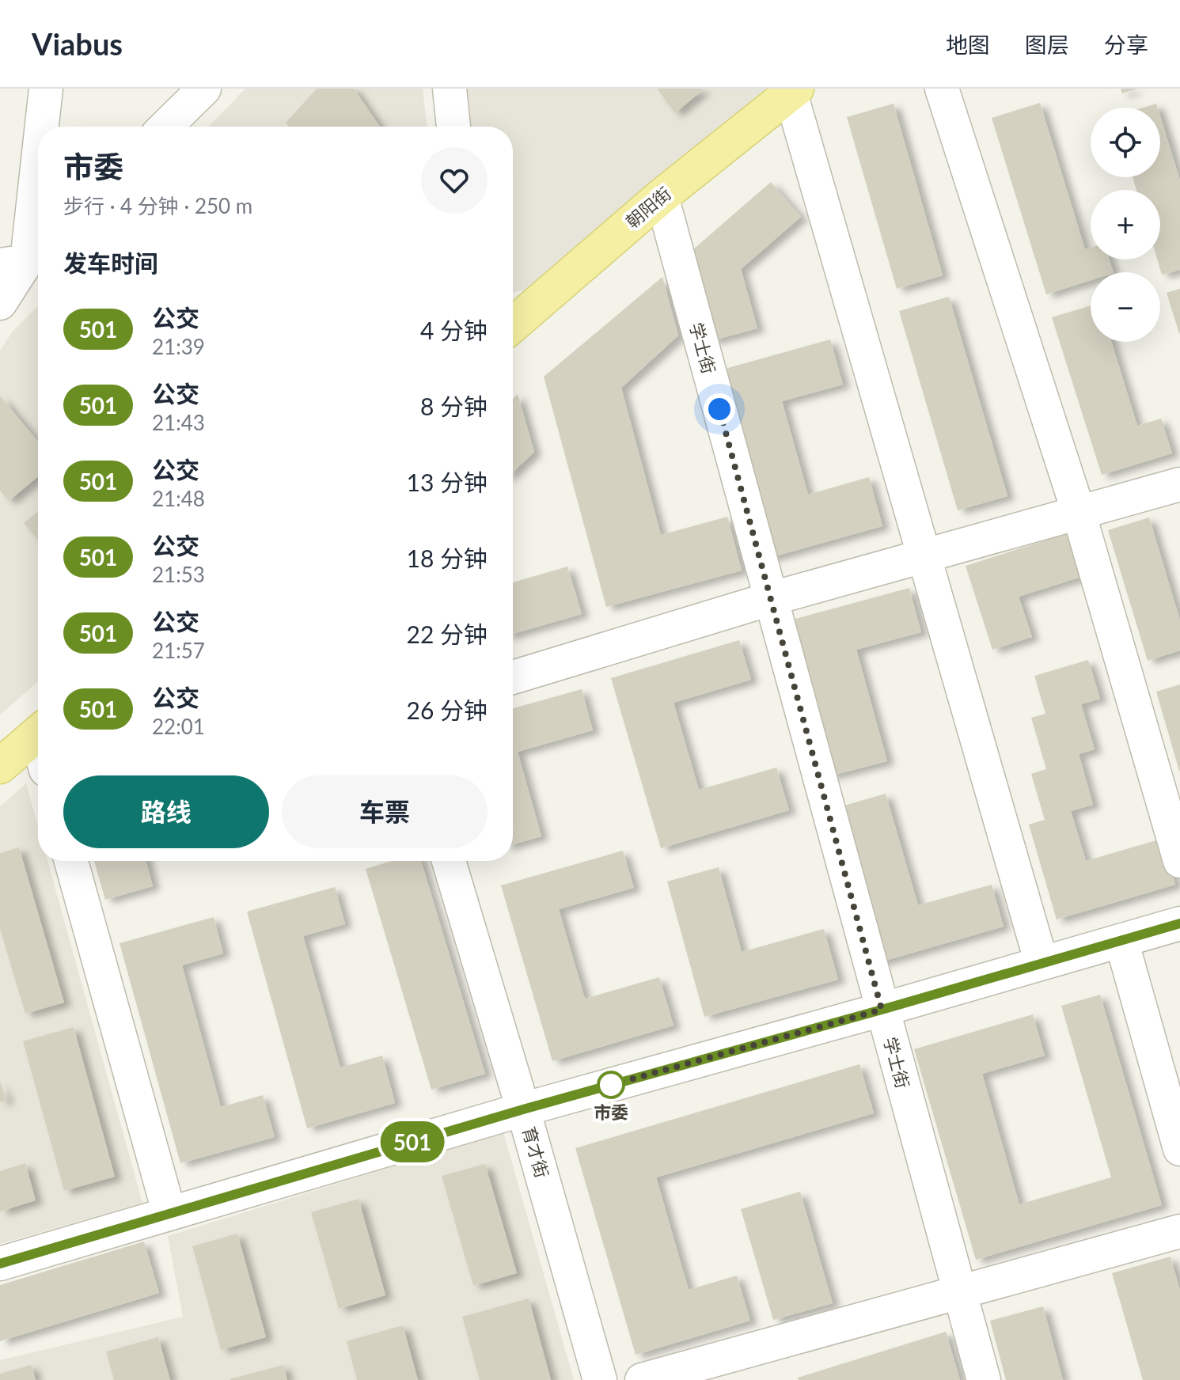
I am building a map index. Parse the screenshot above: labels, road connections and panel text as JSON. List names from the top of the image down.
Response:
{
  "streets": {
    "main road": ["朝阳街"],
    "street": ["学士街", "育才街"]
  },
  "crossings": [
    ["朝阳街", "学士街"]
  ],
  "places": ["市委"],
  "lines": ["bus line 501"],
  "page": {
    "header": "Viabus",
    "nav": ["地图", "图层", "分享"],
    "on_map": "501",
    "map_buttons": ["+", "−"],
    "heading": [
      ["市委", "步行 · 4 分钟 · 250 m"],
      "发车时间"
    ],
    "list": [
      {
        "mark": "501",
        "name": "公交",
        "note": "21:39",
        "value": "4 分钟"
      },
      {
        "mark": "501",
        "name": "公交",
        "note": "21:43",
        "value": "8 分钟"
      },
      {
        "mark": "501",
        "name": "公交",
        "note": "21:48",
        "value": "13 分钟"
      },
      {
        "mark": "501",
        "name": "公交",
        "note": "21:53",
        "value": "18 分钟"
      },
      {
        "mark": "501",
        "name": "公交",
        "note": "21:57",
        "value": "22 分钟"
      },
      {
        "mark": "501",
        "name": "公交",
        "note": "22:01",
        "value": "26 分钟"
      }
    ],
    "buttons": ["路线", "车票"]
  }
}
